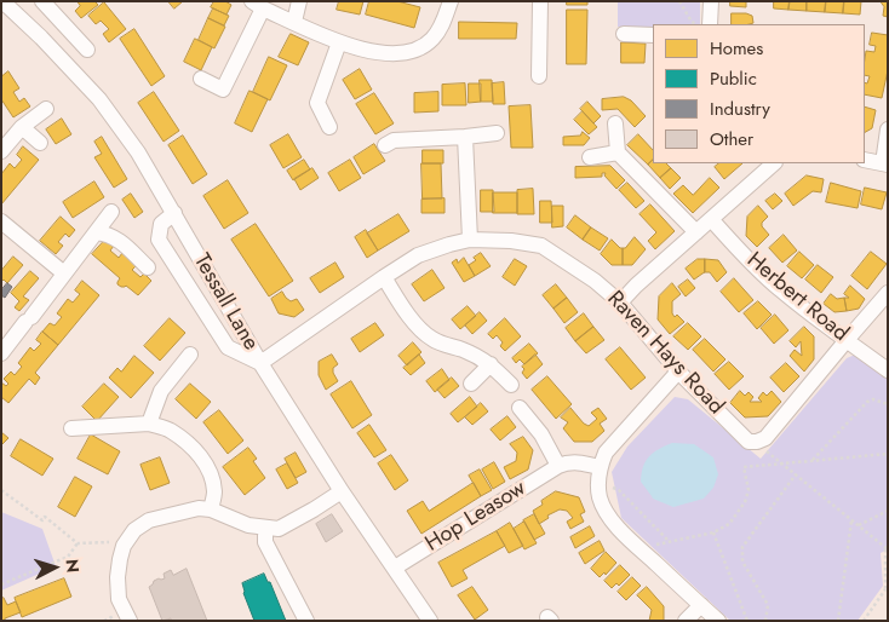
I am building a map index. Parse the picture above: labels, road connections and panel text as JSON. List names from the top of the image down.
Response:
{
  "streets": {
    "street": [
      "Herbert Road",
      "Tessall Lane",
      "Raven Hays Road",
      "Hop Leasow"
    ]
  },
  "crossings": [
    ["Tessall Lane", "Raven Hays Road"],
    ["Tessall Lane", "Hop Leasow"]
  ],
  "legend": [
    "Homes",
    "Public",
    "Industry",
    "Other"
  ],
  "north": "right"
}
